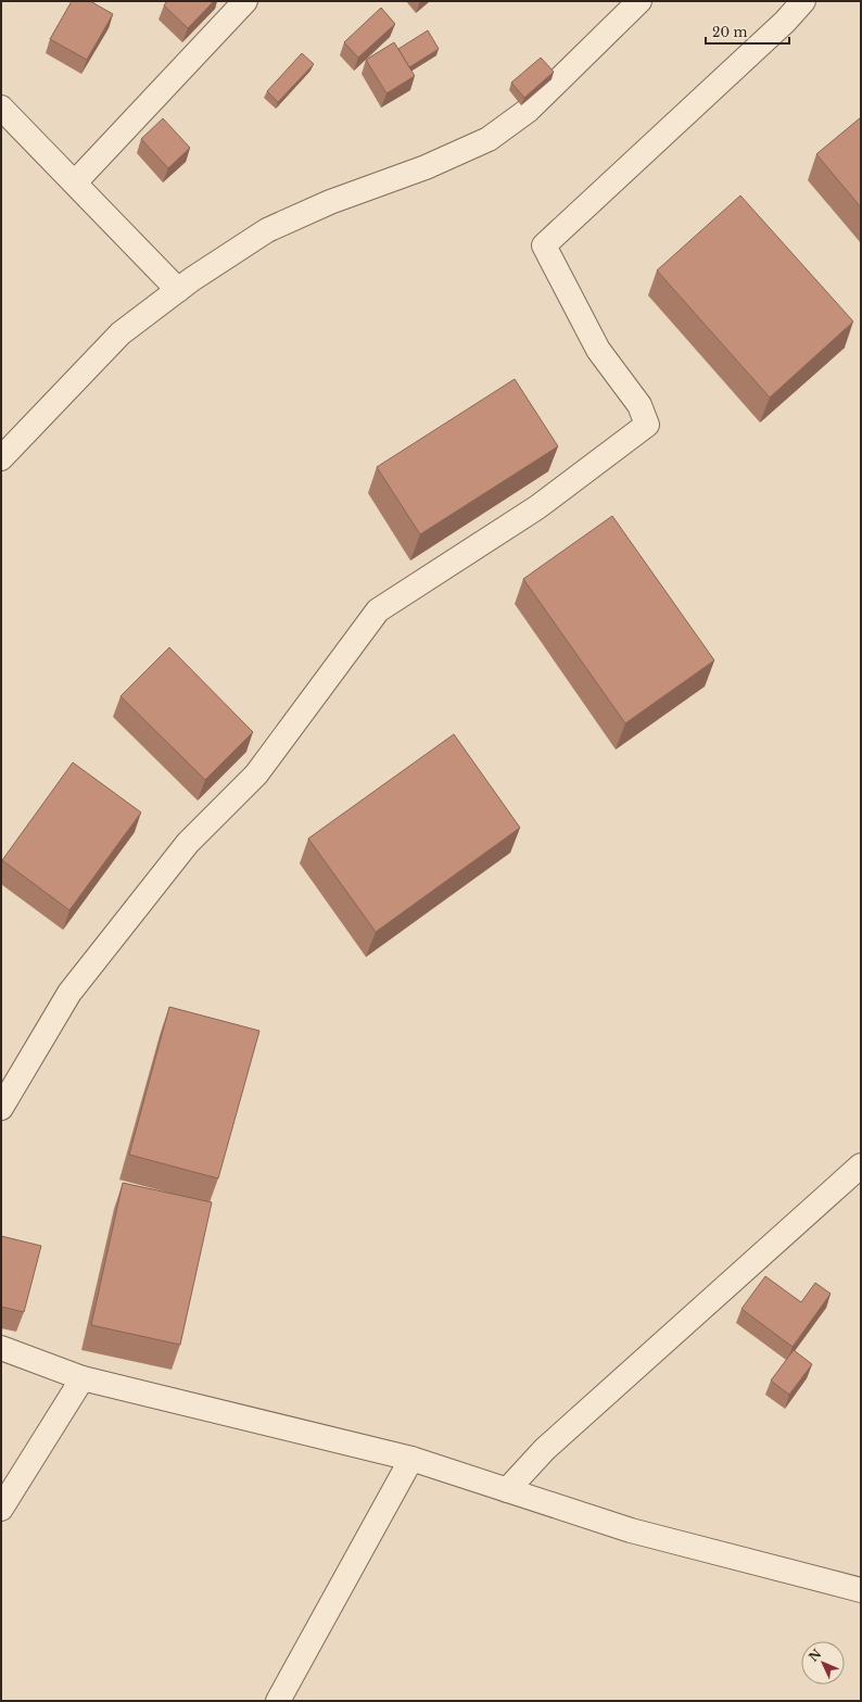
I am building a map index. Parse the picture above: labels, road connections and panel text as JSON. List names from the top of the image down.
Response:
{
  "scale_bar": "20 m",
  "north": "top left"
}
